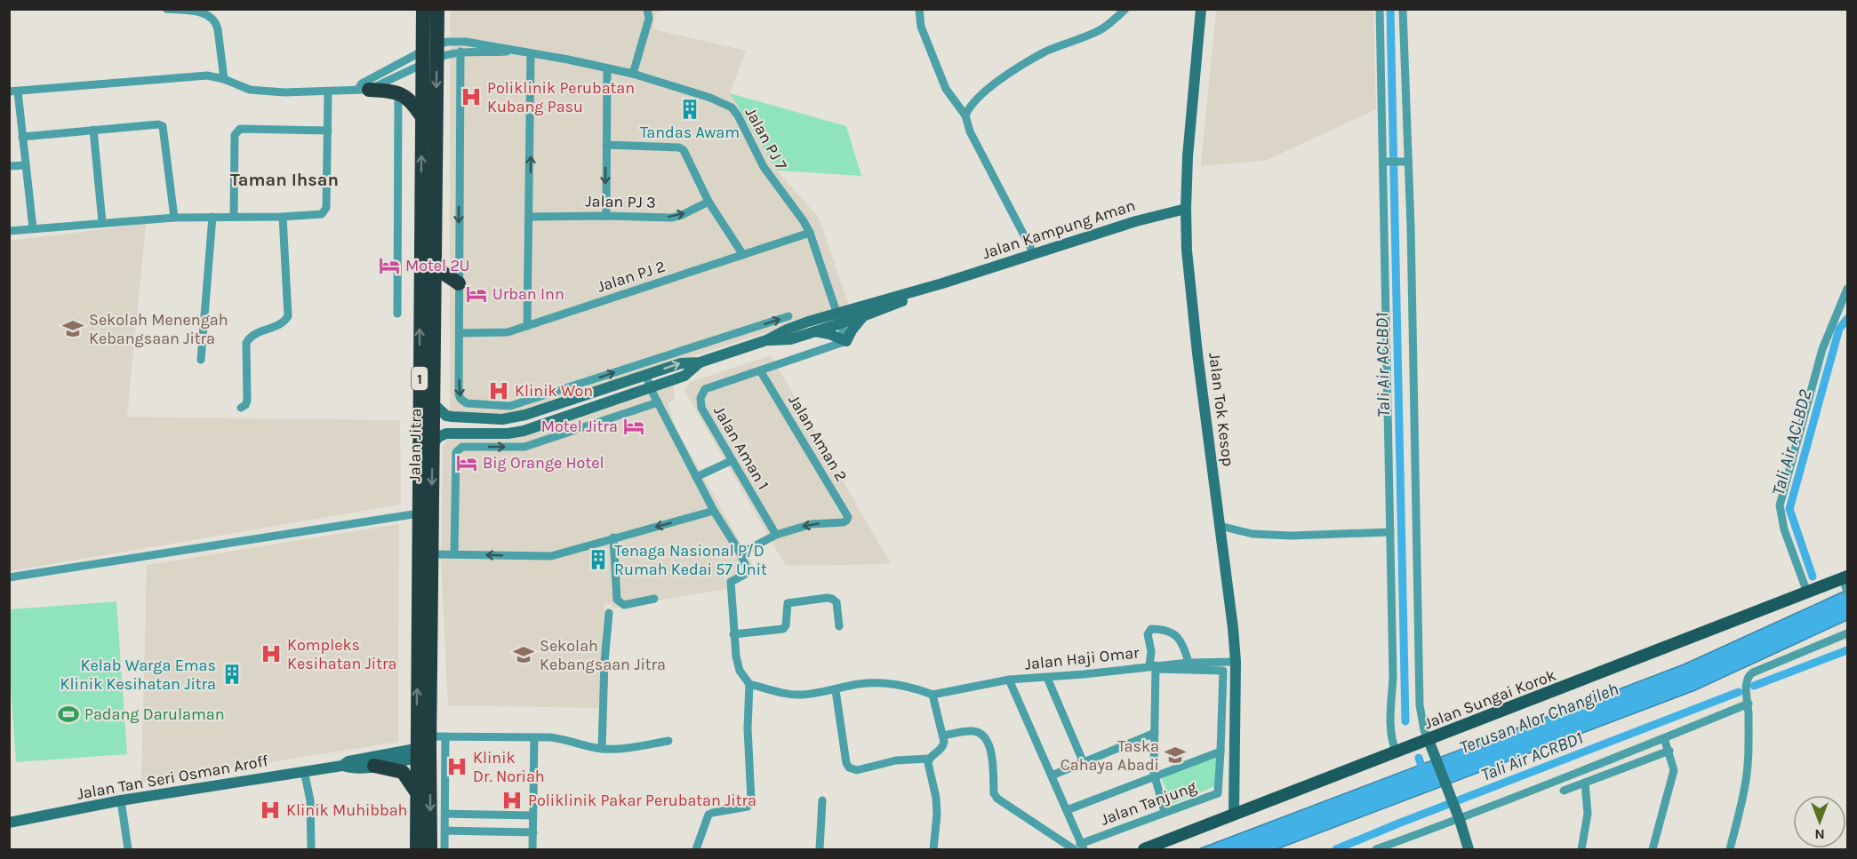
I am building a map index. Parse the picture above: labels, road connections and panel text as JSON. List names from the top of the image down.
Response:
{
  "streets": {
    "highway": ["1", "Jalan Jitra"],
    "main road": ["Jalan Sungai Korok"],
    "street": [
      "Jalan PJ 7",
      "Jalan PJ 3",
      "Jalan Kampung Aman",
      "Jalan PJ 2",
      "Jalan Tok Kesop",
      "Jalan Aman 2",
      "Jalan Aman 1",
      "Jalan Haji Omar",
      "Jalan Tan Seri Osman Aroff",
      "Jalan Tanjung"
    ]
  },
  "crossings": [
    ["Jalan PJ 7", "Jalan Kampung Aman"],
    ["Jalan PJ 7", "Jalan PJ 2"],
    ["Jalan Kampung Aman", "Jalan Tok Kesop"],
    ["Jalan Kampung Aman", "Jalan Jitra"],
    ["Jalan Tok Kesop", "Jalan Haji Omar"],
    ["Jalan Tok Kesop", "Jalan Sungai Korok"],
    ["Jalan Aman 2", "Jalan Aman 1"],
    ["Jalan Jitra", "Jalan Tan Seri Osman Aroff"]
  ],
  "one_way": ["Jalan PJ 3"],
  "districts": ["Taman Ihsan"],
  "water": [
    "Tali Air ACLBD1",
    "Tali Air ACLBD2",
    "Terusan Alor Changileh",
    "Tali Air ACRBD1"
  ],
  "places": {
    "hospital": [
      "Poliklinik Perubatan Kubang Pasu",
      "Klinik Won",
      "Kompleks Kesihatan Jitra",
      "Klinik Dr. Noriah",
      "Poliklinik Pakar Perubatan Jitra",
      "Klinik Muhibbah"
    ],
    "building": ["Tandas Awam", "Tenaga Nasional P/D Rumah Kedai 57 Unit", "Kelab Warga Emas Klinik Kesihatan Jitra"],
    "hotel": [
      "Motel 2U",
      "Urban Inn",
      "Motel Jitra",
      "Big Orange Hotel"
    ],
    "school or university": ["Sekolah Menengah Kebangsaan Jitra", "Sekolah Kebangsaan Jitra", "Taska Cahaya Abadi"],
    "sports": ["Padang Darulaman"]
  },
  "north": "bottom"
}
